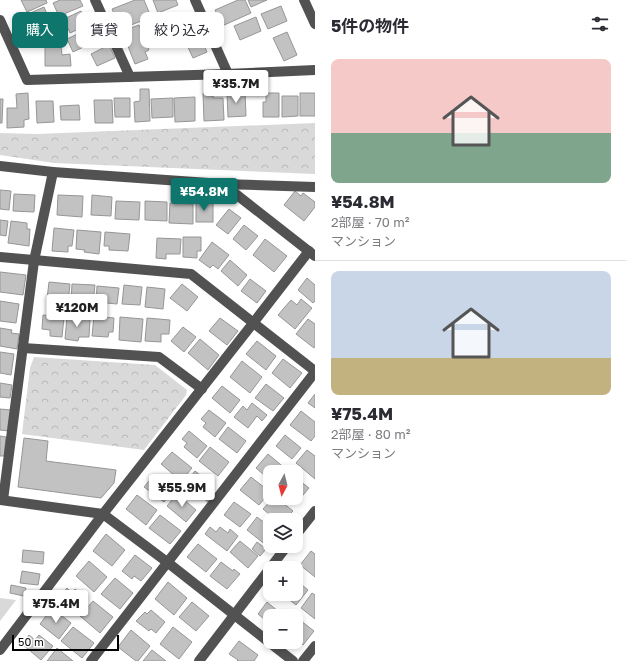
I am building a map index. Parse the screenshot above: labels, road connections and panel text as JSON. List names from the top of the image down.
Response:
{
  "scale_bar": "50 m",
  "north": "bottom",
  "page": {
    "heading": "5件の物件",
    "chip": ["購入", "賃貸", "絞り込み"],
    "list": [
      {
        "name": "¥54.8M",
        "note": "2部屋 · 70 m² · マンション"
      },
      {
        "name": "¥75.4M",
        "note": "2部屋 · 80 m² · マンション"
      }
    ],
    "price": [
      "¥35.7M",
      "¥54.8M",
      "¥120M",
      "¥55.9M",
      "¥75.4M"
    ],
    "map_buttons": ["+", "−"],
    "scale": "50 m"
  }
}
